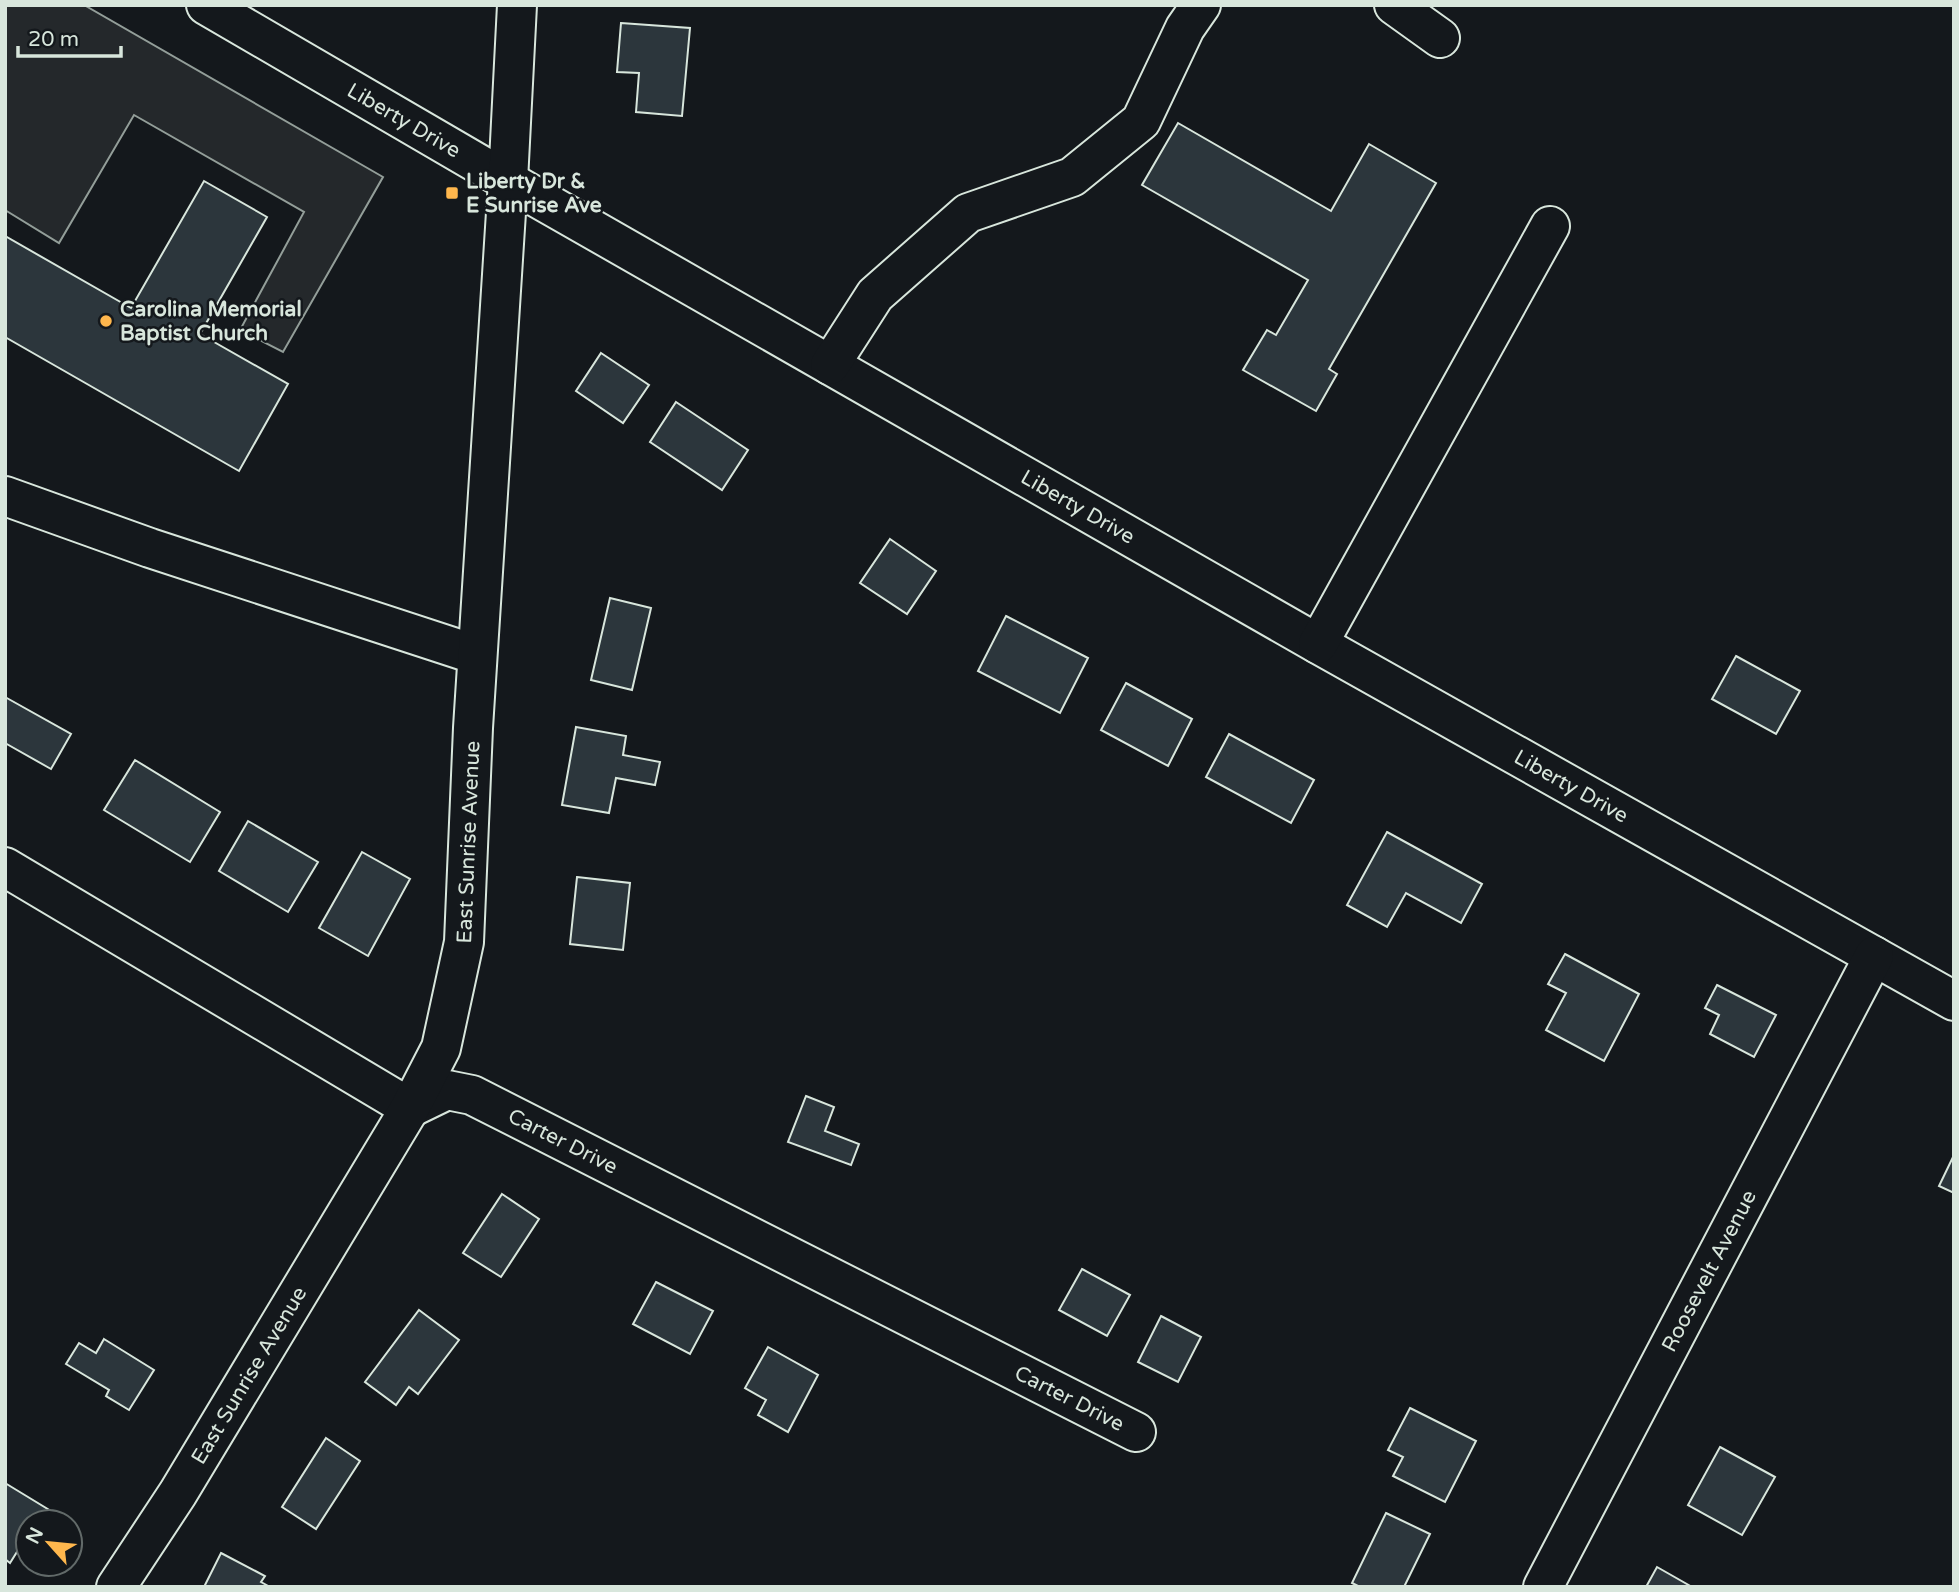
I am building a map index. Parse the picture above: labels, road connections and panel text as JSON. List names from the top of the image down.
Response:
{
  "streets": {
    "street": [
      "Liberty Drive",
      "East Sunrise Avenue",
      "Carter Drive",
      "Roosevelt Avenue"
    ]
  },
  "crossings": [
    ["Liberty Drive", "East Sunrise Avenue"],
    ["Liberty Drive", "Roosevelt Avenue"],
    ["East Sunrise Avenue", "Carter Drive"]
  ],
  "places": {
    "transit": ["Liberty Dr & E Sunrise Ave"],
    "other": ["Carolina Memorial Baptist Church"]
  },
  "scale_bar": "20 m",
  "north": "top left"
}
